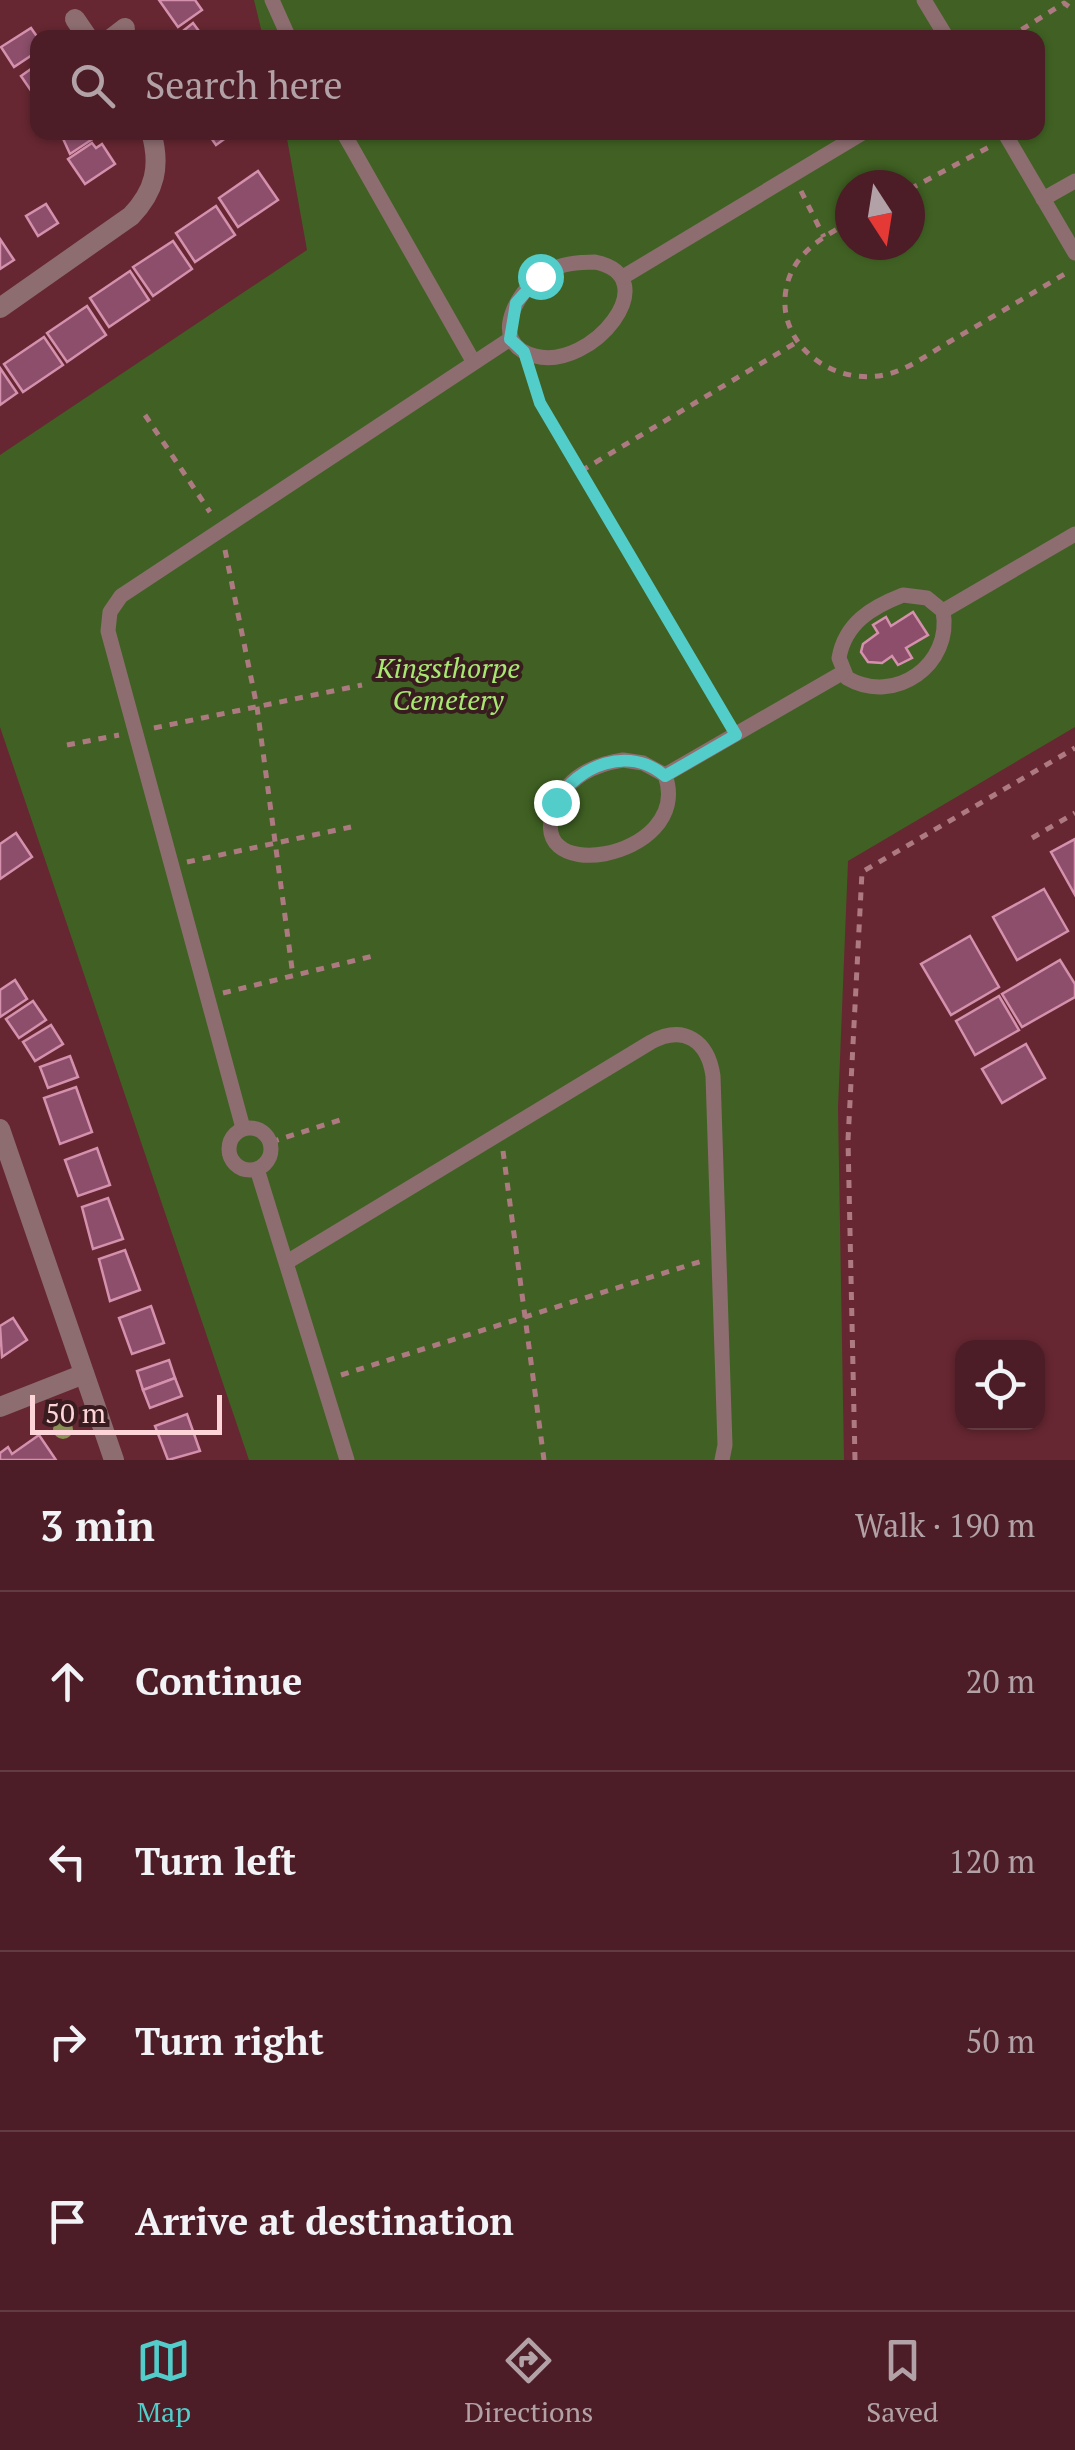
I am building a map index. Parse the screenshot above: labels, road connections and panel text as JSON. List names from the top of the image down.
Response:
{
  "parks": ["Kingsthorpe Cemetery"],
  "scale_bar": "50 m",
  "north": "bottom",
  "page": {
    "search": "Search here",
    "scale": "50 m",
    "heading": ["3 min", "Walk · 190 m"],
    "list": [
      ["Continue", "20 m"],
      ["Turn left", "120 m"],
      ["Turn right", "50 m"],
      "Arrive at destination"
    ],
    "nav": ["Map", "Directions", "Saved"]
  }
}
